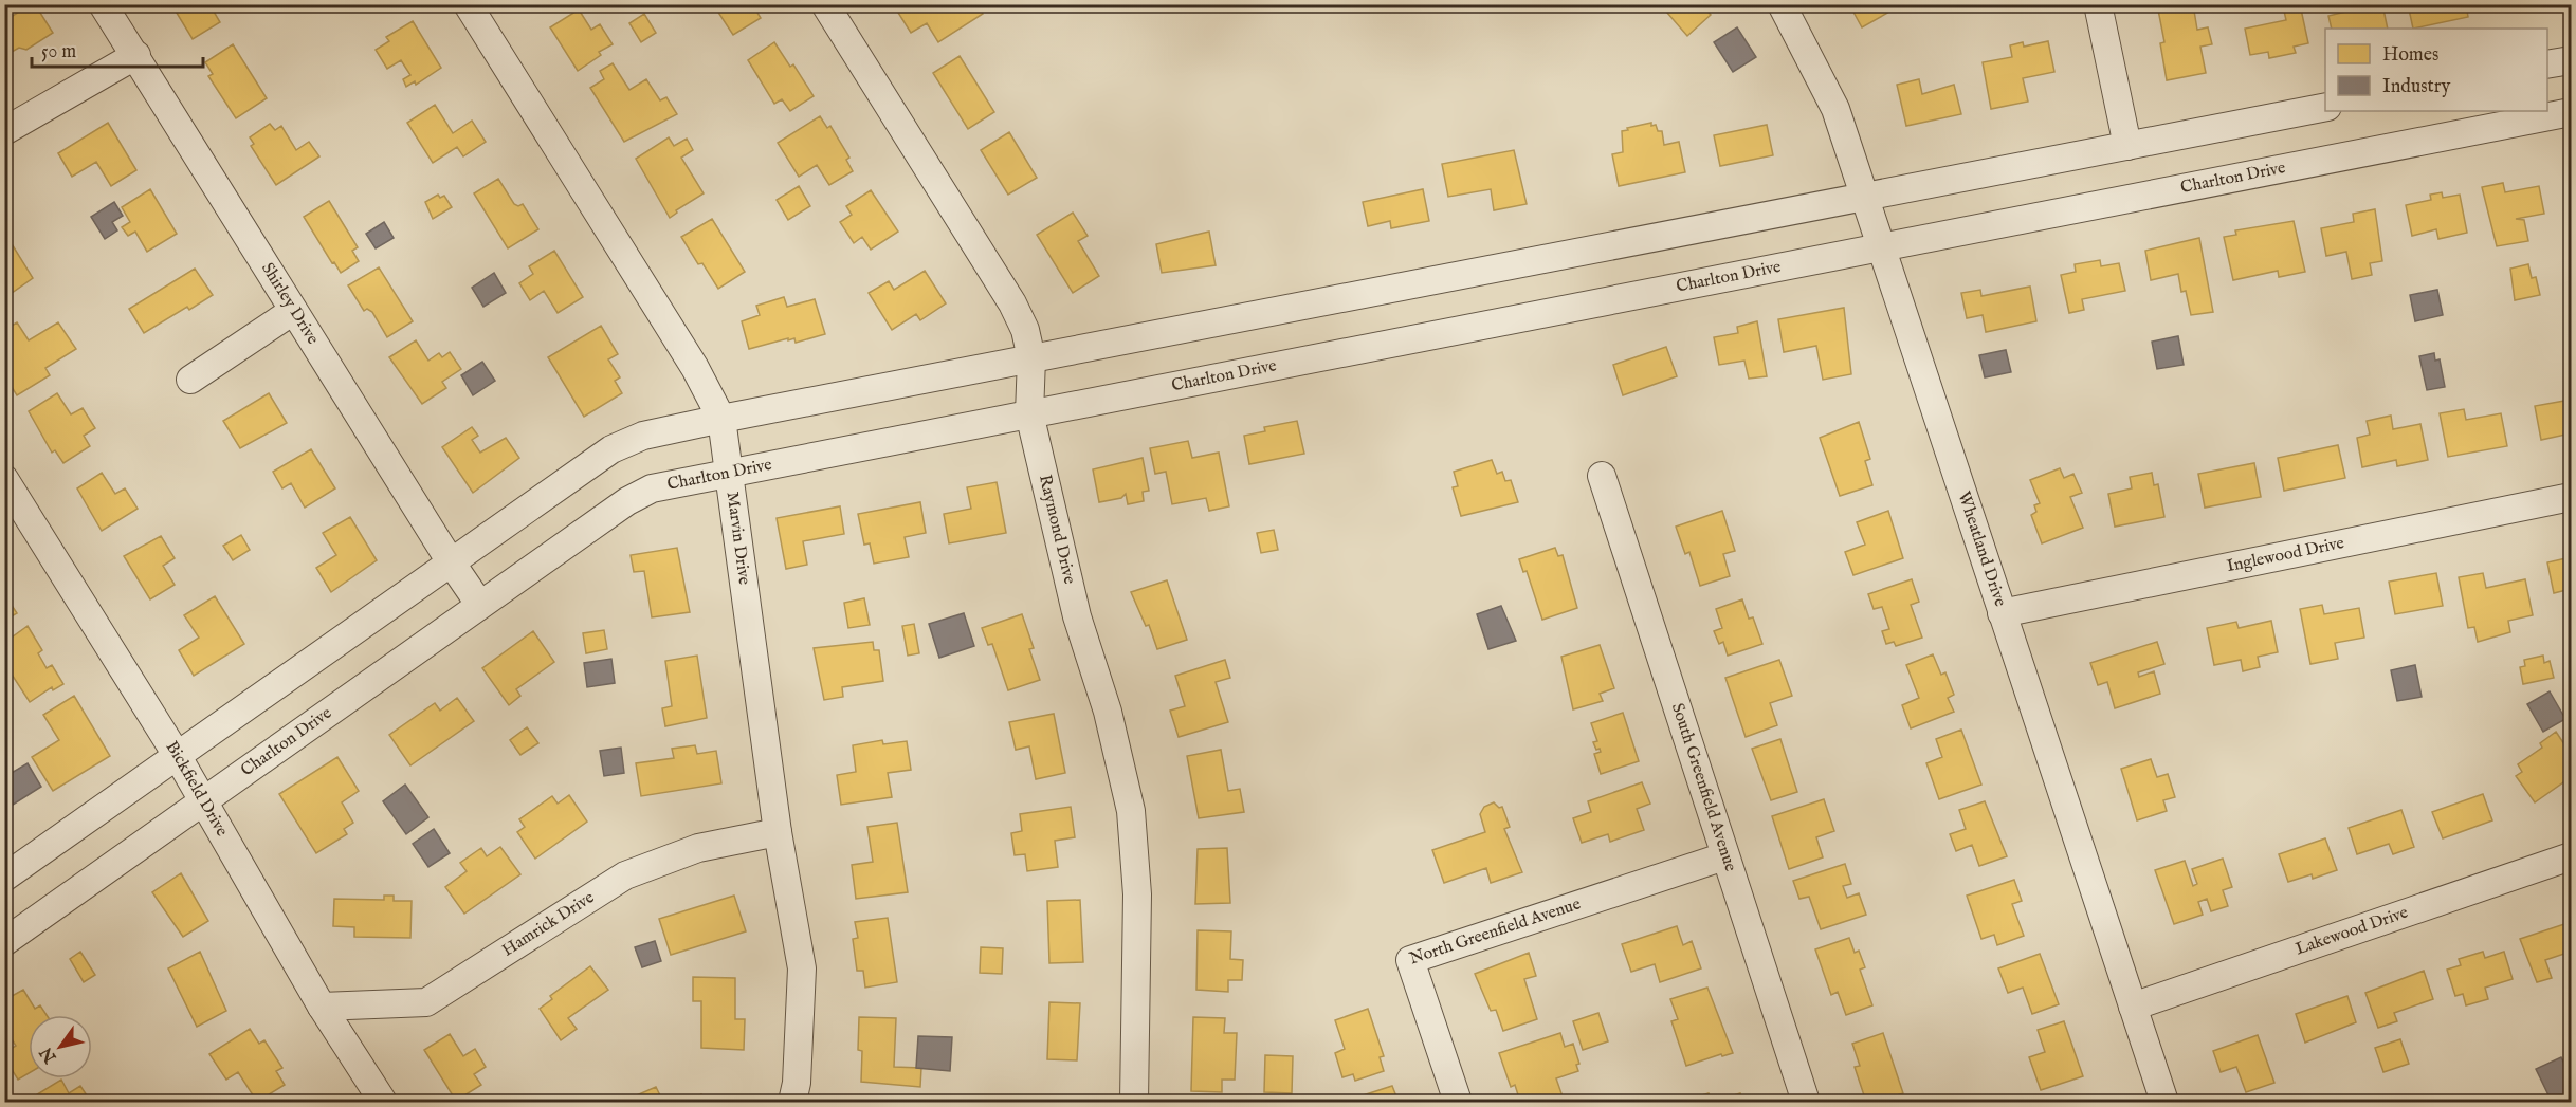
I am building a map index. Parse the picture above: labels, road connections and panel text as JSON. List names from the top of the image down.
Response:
{
  "streets": {
    "street": [
      "Charlton Drive",
      "Shirley Drive",
      "Raymond Drive",
      "Marvin Drive",
      "Wheatland Drive",
      "Inglewood Drive",
      "South Greenfield Avenue",
      "Bickfield Drive",
      "Hamrick Drive",
      "Lakewood Drive",
      "North Greenfield Avenue"
    ]
  },
  "crossings": [
    ["Charlton Drive", "Shirley Drive"],
    ["Charlton Drive", "Raymond Drive"],
    ["Charlton Drive", "Marvin Drive"],
    ["Charlton Drive", "Wheatland Drive"],
    ["Charlton Drive", "Bickfield Drive"],
    ["Marvin Drive", "Hamrick Drive"],
    ["Wheatland Drive", "Inglewood Drive"],
    ["Wheatland Drive", "Lakewood Drive"],
    ["South Greenfield Avenue", "North Greenfield Avenue"],
    ["Bickfield Drive", "Hamrick Drive"]
  ],
  "legend": ["Homes", "Industry"],
  "scale_bar": "50 m",
  "north": "bottom left"
}
